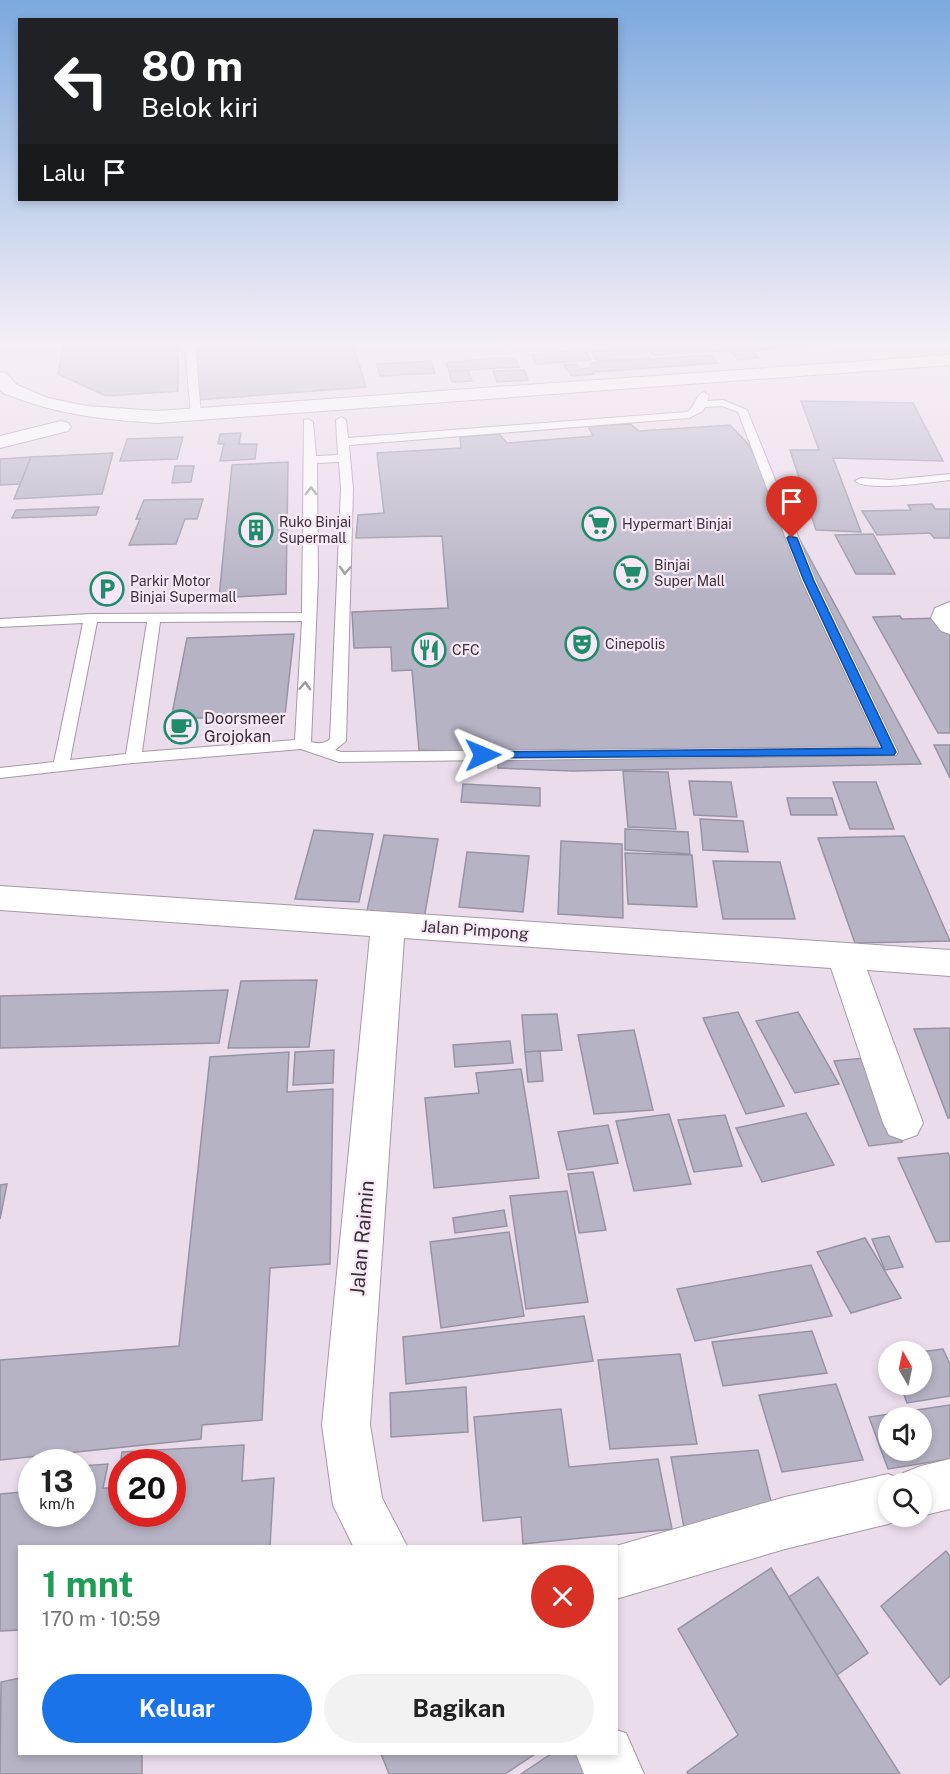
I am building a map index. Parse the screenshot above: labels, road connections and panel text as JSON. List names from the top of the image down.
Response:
{
  "streets": {
    "main road": ["Jalan Pimpong", "Jalan Raimin"]
  },
  "crossings": [
    ["Jalan Pimpong", "Jalan Raimin"]
  ],
  "places": {
    "supermarket": ["Hypermart Binjai", "Binjai Super Mall"],
    "building": ["Ruko Binjai Supermall"],
    "parking": ["Parkir Motor Binjai Supermall"],
    "theatre": ["Cinepolis"],
    "restaurant": ["CFC"],
    "cafe": ["Doorsmeer Grojokan"]
  },
  "north": "top",
  "page": {
    "turn": ["80 m", "Belok kiri"],
    "then": "Lalu",
    "speed": "13 km/h",
    "limit": "20",
    "heading": ["1 mnt", "170 m · 10:59"],
    "buttons": ["Keluar", "Bagikan"]
  }
}
